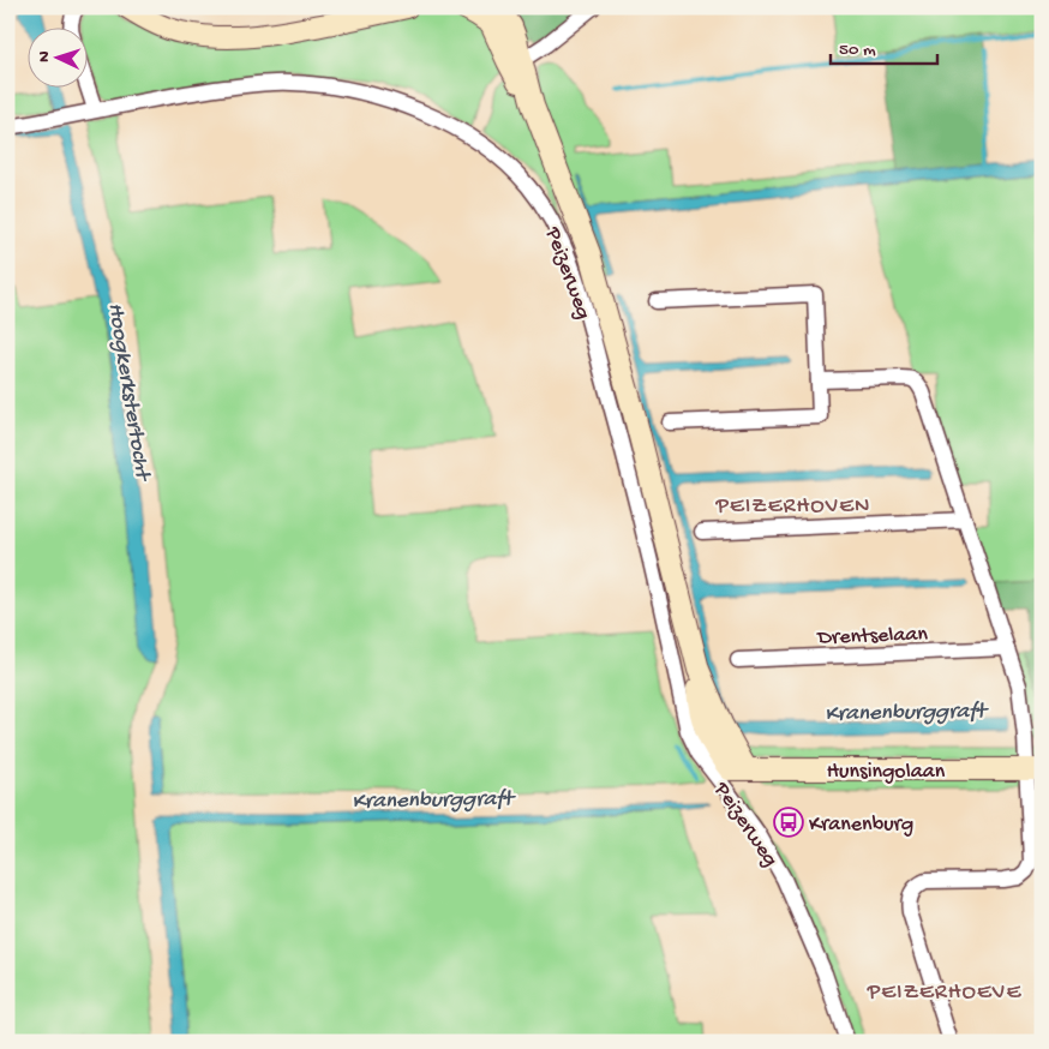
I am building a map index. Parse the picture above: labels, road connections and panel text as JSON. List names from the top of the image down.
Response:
{
  "streets": {
    "street": ["Peizerweg", "Drentselaan", "Hunsingolaan"]
  },
  "crossings": [
    ["Peizerweg", "Hunsingolaan"]
  ],
  "districts": ["PEIZERHOVEN", "PEIZERHOEVE"],
  "water": ["Hoogkerkstertocht", "Kranenburggraft"],
  "places": {
    "bus stop": ["Kranenburg"]
  },
  "scale_bar": "50 m",
  "north": "left"
}
